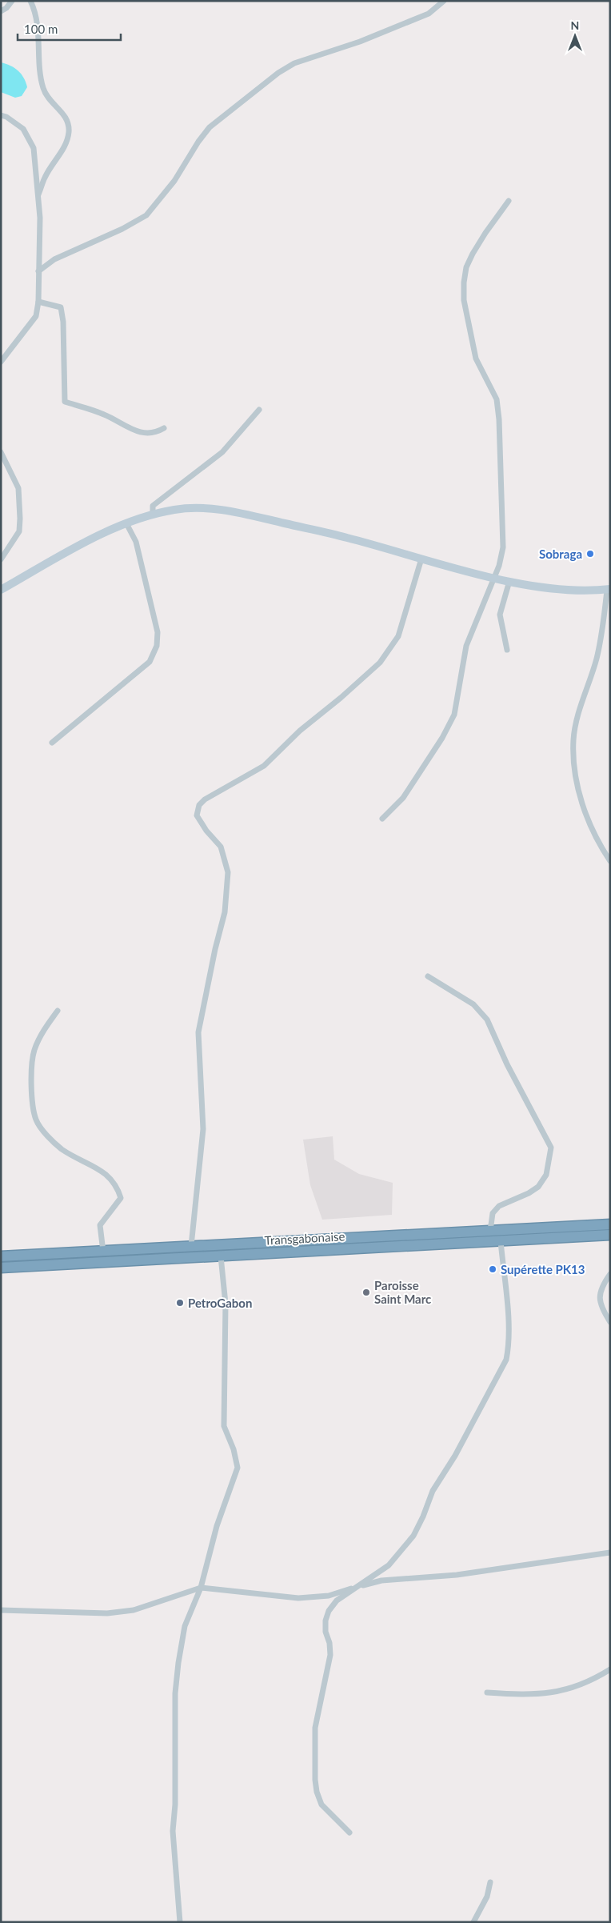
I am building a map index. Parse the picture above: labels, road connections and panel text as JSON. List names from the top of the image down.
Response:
{
  "streets": {
    "highway": ["Transgabonaise"]
  },
  "places": [
    "Sobraga",
    "Supérette PK13",
    "Paroisse Saint Marc",
    "PetroGabon"
  ],
  "scale_bar": "100 m",
  "north": "top"
}
